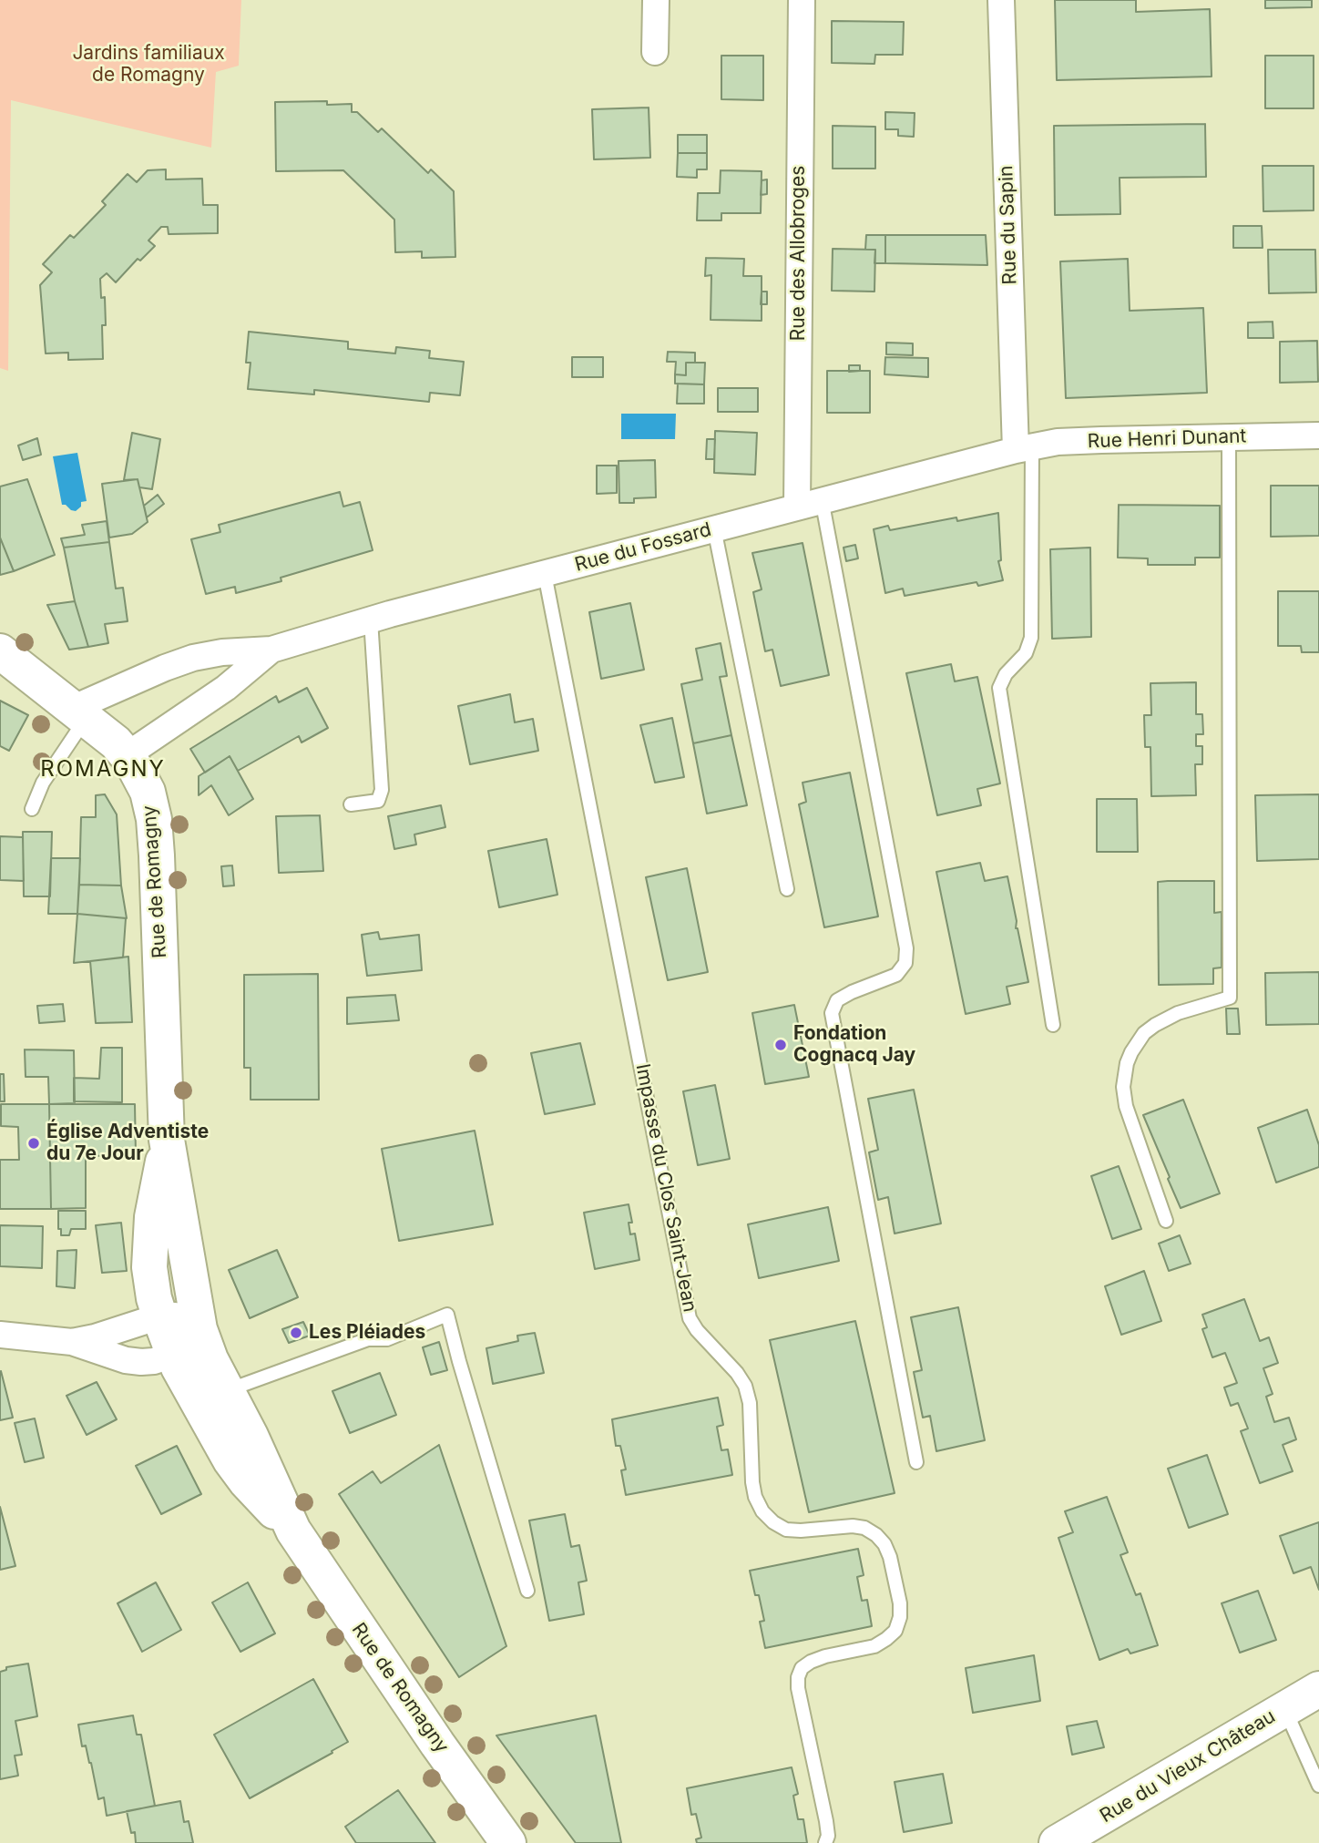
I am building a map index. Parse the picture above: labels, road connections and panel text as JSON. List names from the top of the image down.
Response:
{
  "streets": {
    "street": [
      "Rue du Sapin",
      "Rue des Allobroges",
      "Rue Henri Dunant",
      "Rue du Fossard",
      "Rue de Romagny",
      "Rue du Vieux Château"
    ],
    "lane": ["Impasse du Clos Saint-Jean"]
  },
  "crossings": [
    ["Rue du Sapin", "Rue Henri Dunant"],
    ["Rue du Sapin", "Rue du Fossard"],
    ["Rue des Allobroges", "Rue du Fossard"],
    ["Rue Henri Dunant", "Rue du Fossard"],
    ["Rue du Fossard", "Rue de Romagny"],
    ["Rue du Fossard", "Impasse du Clos Saint-Jean"]
  ],
  "districts": ["ROMAGNY"],
  "parks": ["Jardins familiaux de Romagny"],
  "places": ["Fondation Cognacq Jay", "Église Adventiste du 7e Jour", "Les Pléiades"]
}
